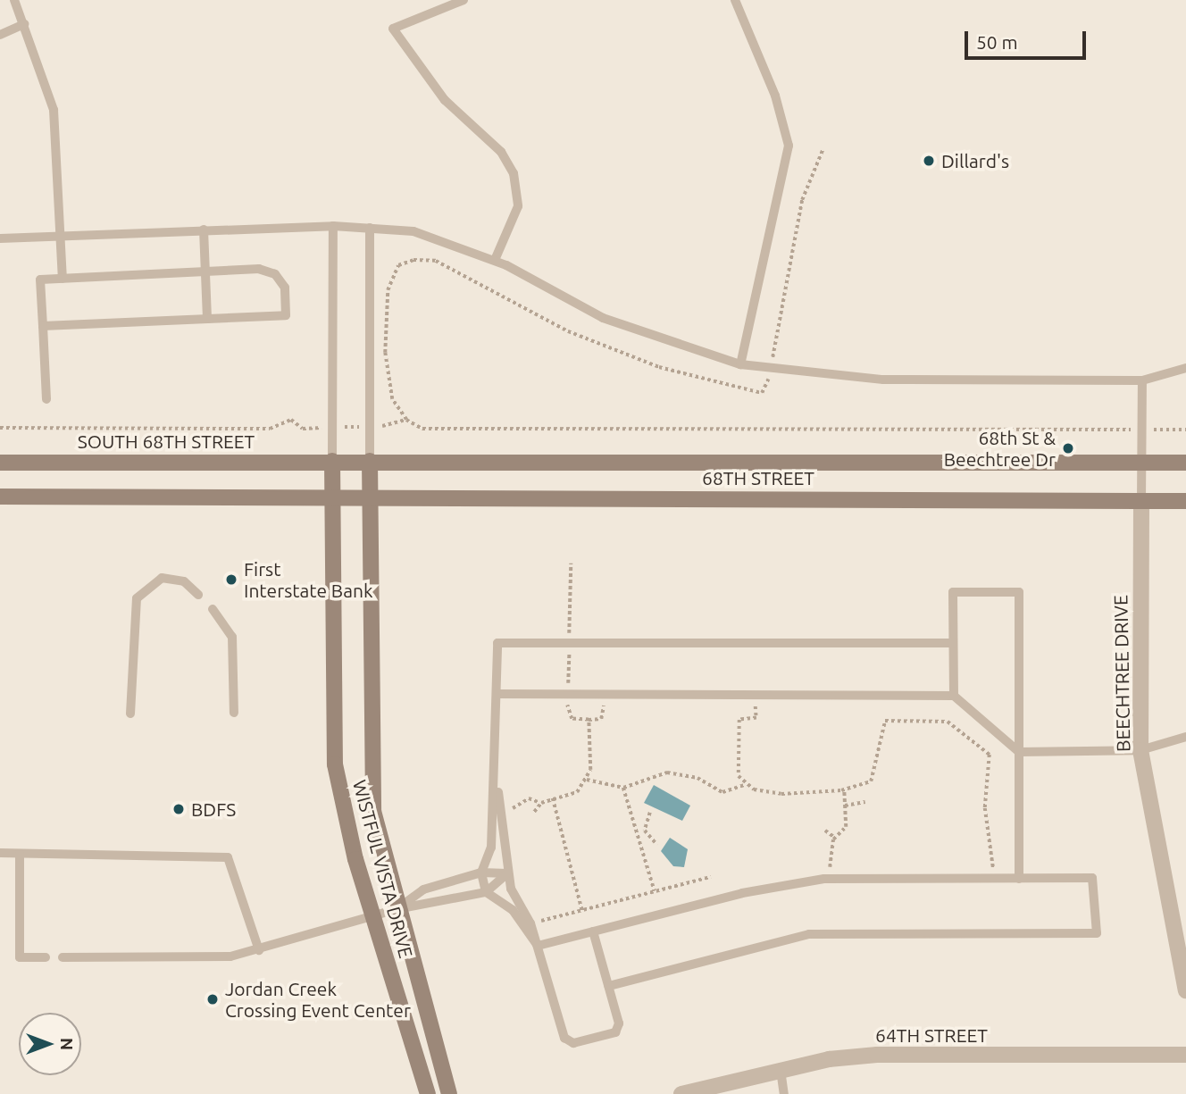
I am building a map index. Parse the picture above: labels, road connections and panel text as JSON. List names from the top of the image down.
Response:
{
  "streets": {
    "street": [
      "SOUTH 68TH STREET",
      "68TH STREET",
      "BEECHTREE DRIVE",
      "WISTFUL VISTA DRIVE",
      "64TH STREET"
    ]
  },
  "crossings": [
    ["SOUTH 68TH STREET", "68TH STREET"],
    ["SOUTH 68TH STREET", "WISTFUL VISTA DRIVE"],
    ["68TH STREET", "BEECHTREE DRIVE"],
    ["68TH STREET", "WISTFUL VISTA DRIVE"]
  ],
  "places": [
    "Dillard's",
    "68th St & Beechtree Dr",
    "First Interstate Bank",
    "BDFS",
    "Jordan Creek Crossing Event Center"
  ],
  "scale_bar": "50 m",
  "north": "right"
}
